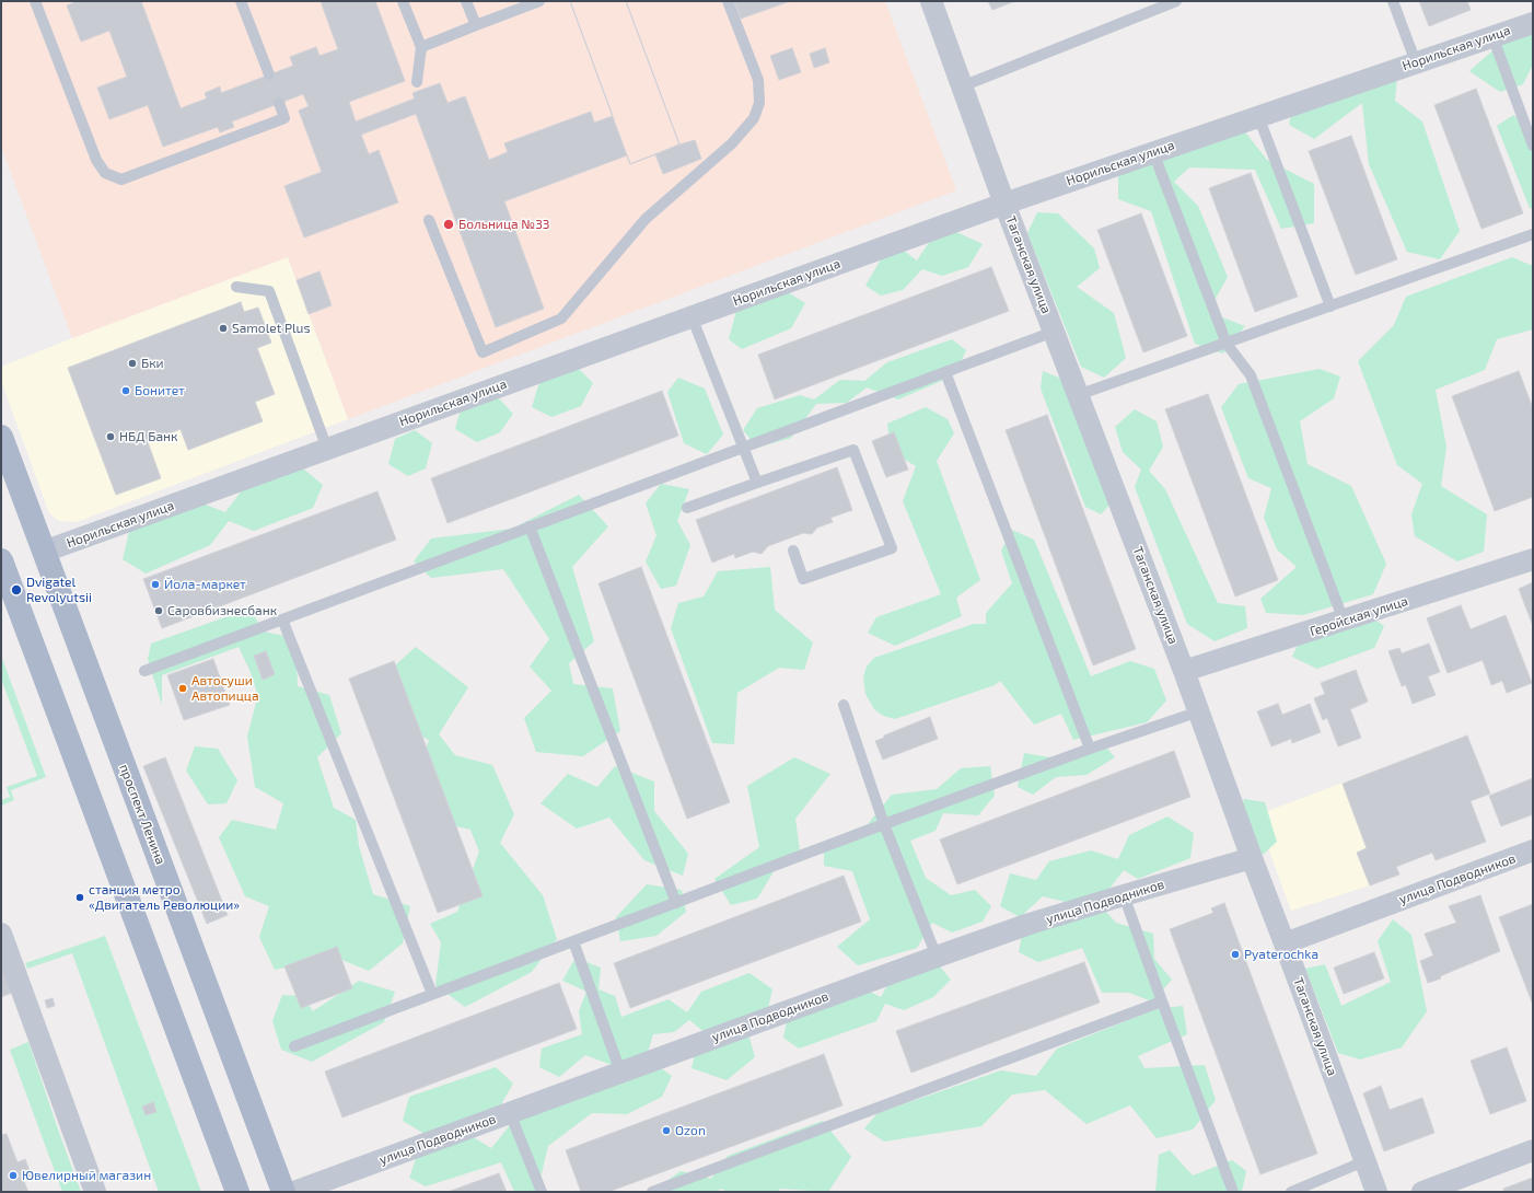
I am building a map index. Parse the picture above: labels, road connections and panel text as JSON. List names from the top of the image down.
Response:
{
  "streets": {
    "main road": ["проспект Ленина"],
    "street": [
      "Норильская улица",
      "Таганская улица",
      "Геройская улица",
      "улица Подводников"
    ]
  },
  "crossings": [
    ["Норильская улица", "Таганская улица"],
    ["Норильская улица", "проспект Ленина"],
    ["Таганская улица", "Геройская улица"],
    ["Таганская улица", "улица Подводников"]
  ],
  "places": [
    "Больница №33",
    "Samolet Plus",
    "Бки",
    "Бонитет",
    "НБД Банк",
    "Йола-маркет",
    "Dvigatel Revolyutsii",
    "Саровбизнесбанк",
    "Автосуши Автопицца",
    "станция метро «Двигатель Революции»",
    "Pyaterochka",
    "Ozon",
    "Ювелирный магазин"
  ]
}
